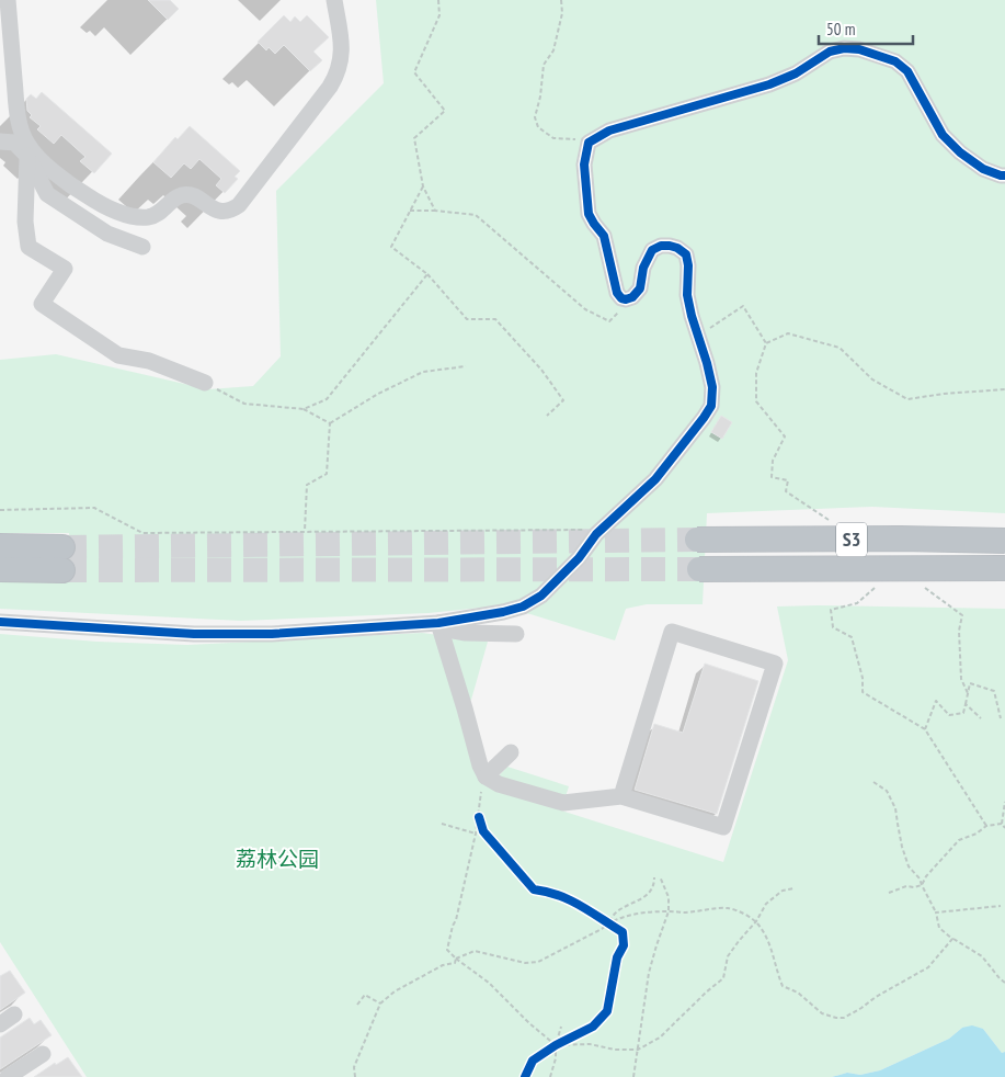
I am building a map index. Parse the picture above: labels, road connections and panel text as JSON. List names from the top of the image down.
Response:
{
  "streets": {
    "highway": ["S3"]
  },
  "parks": ["荔林公园"],
  "scale_bar": "50 m"
}
